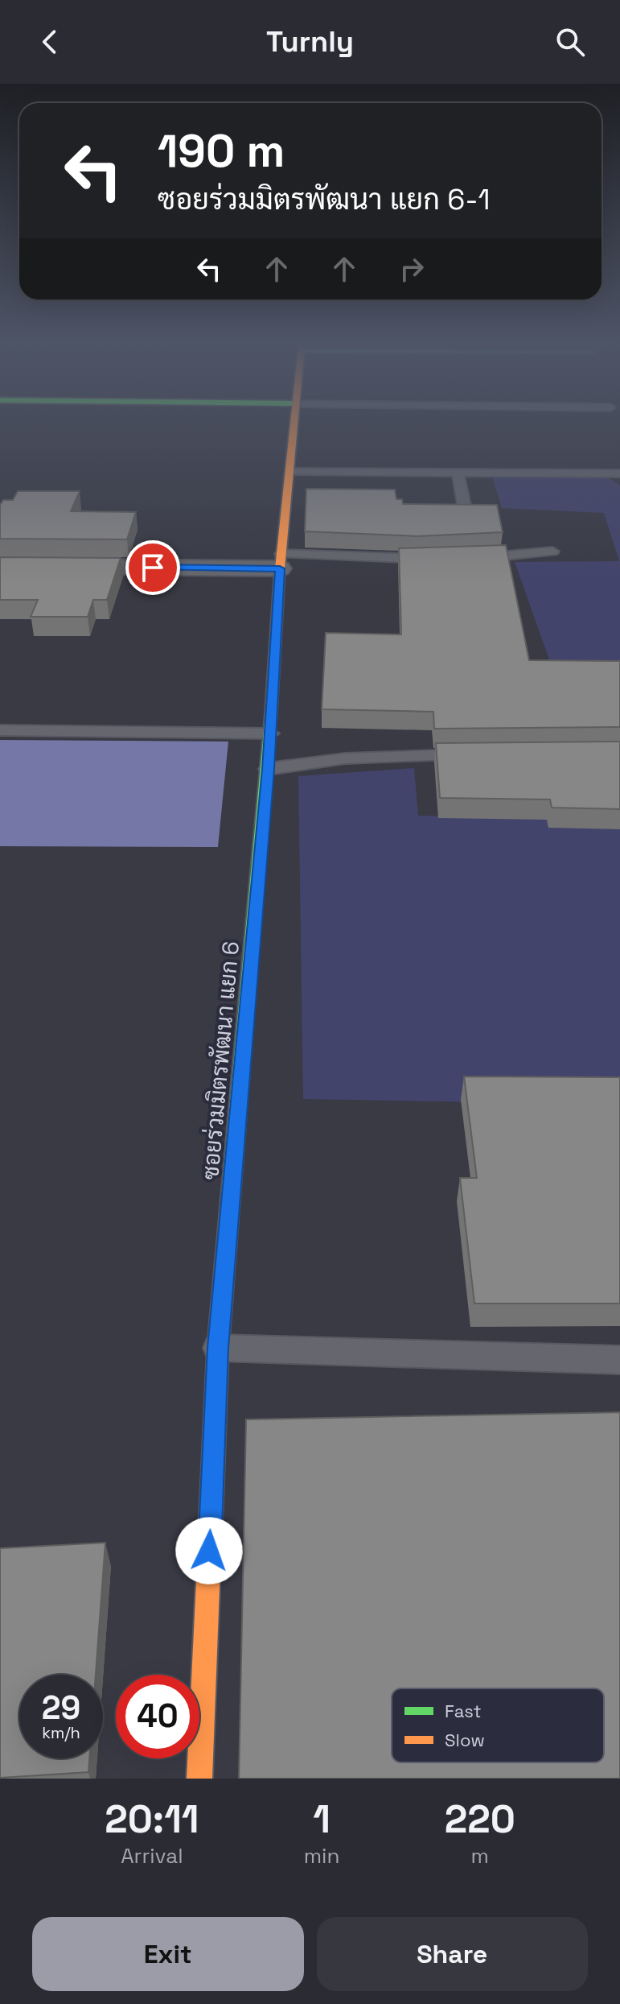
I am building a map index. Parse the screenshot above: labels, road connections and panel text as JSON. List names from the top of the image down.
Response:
{
  "streets": {
    "street": ["ซอยร่วมมิตรพัฒนา แยก 6"]
  },
  "legend": ["Fast", "Slow"],
  "page": {
    "header": "Turnly",
    "turn": ["190 m", "ซอยร่วมมิตรพัฒนา แยก 6-1"],
    "speed": "29 km/h",
    "limit": "40",
    "eta": [
      "20:11",
      "Arrival",
      "1",
      "min",
      "220",
      "m"
    ],
    "buttons": ["Exit", "Share"]
  }
}
